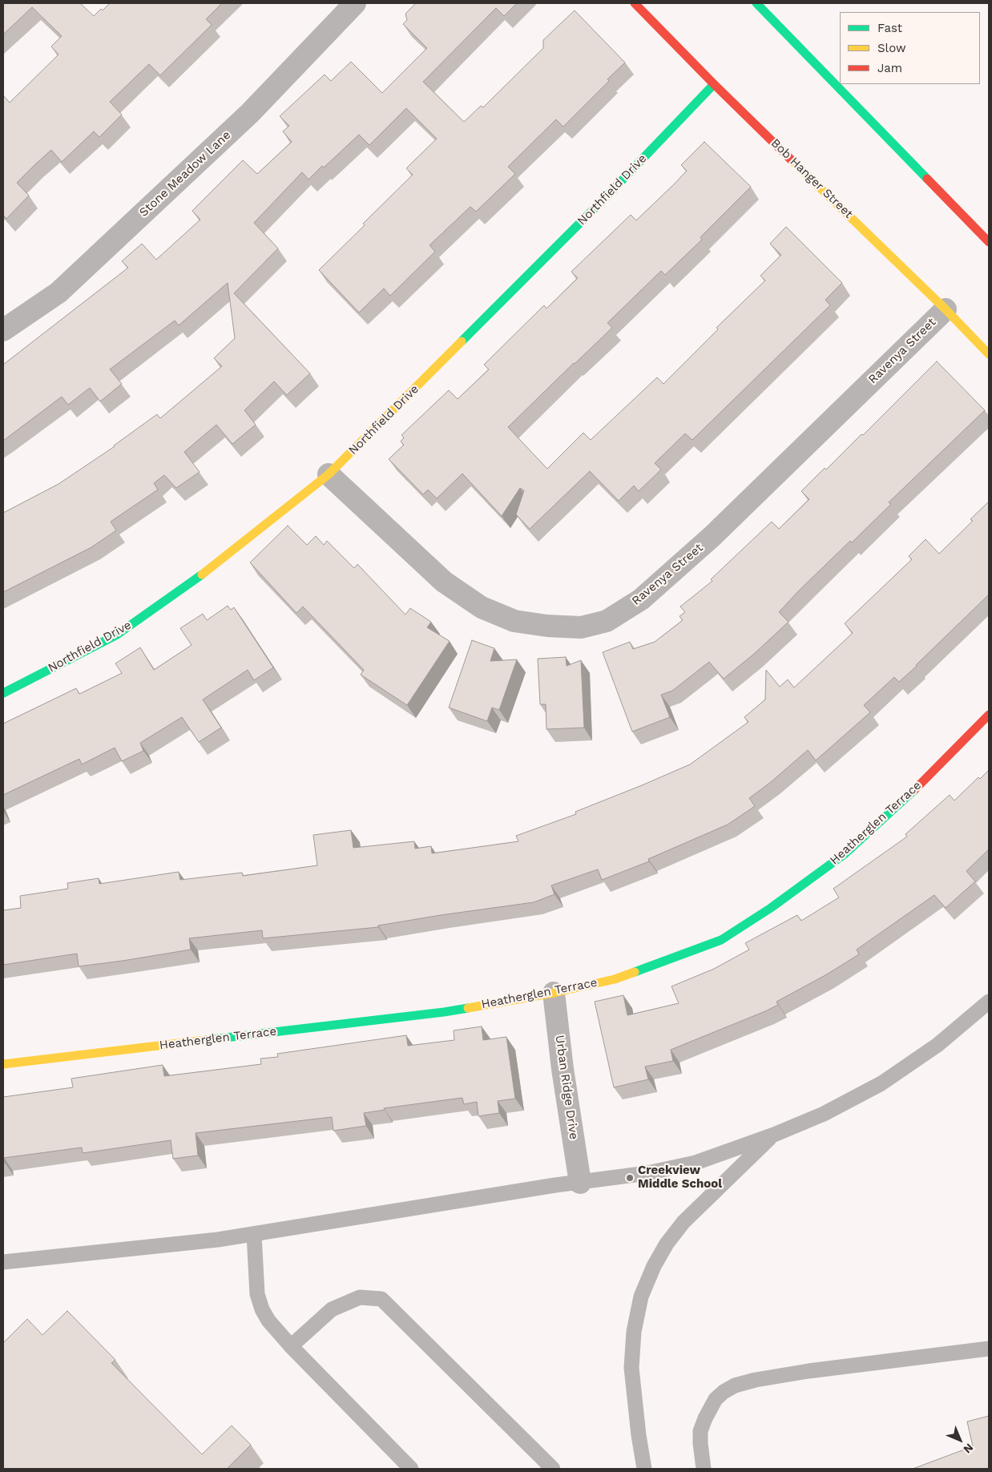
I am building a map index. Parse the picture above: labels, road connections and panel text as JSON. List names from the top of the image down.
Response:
{
  "streets": {
    "street": [
      "Stone Meadow Lane",
      "Bob Hanger Street",
      "Northfield Drive",
      "Ravenya Street",
      "Heatherglen Terrace",
      "Urban Ridge Drive"
    ]
  },
  "crossings": [
    ["Bob Hanger Street", "Northfield Drive"],
    ["Bob Hanger Street", "Ravenya Street"],
    ["Northfield Drive", "Ravenya Street"],
    ["Heatherglen Terrace", "Urban Ridge Drive"]
  ],
  "places": ["Creekview Middle School"],
  "legend": ["Fast", "Slow", "Jam"],
  "north": "bottom right"
}
